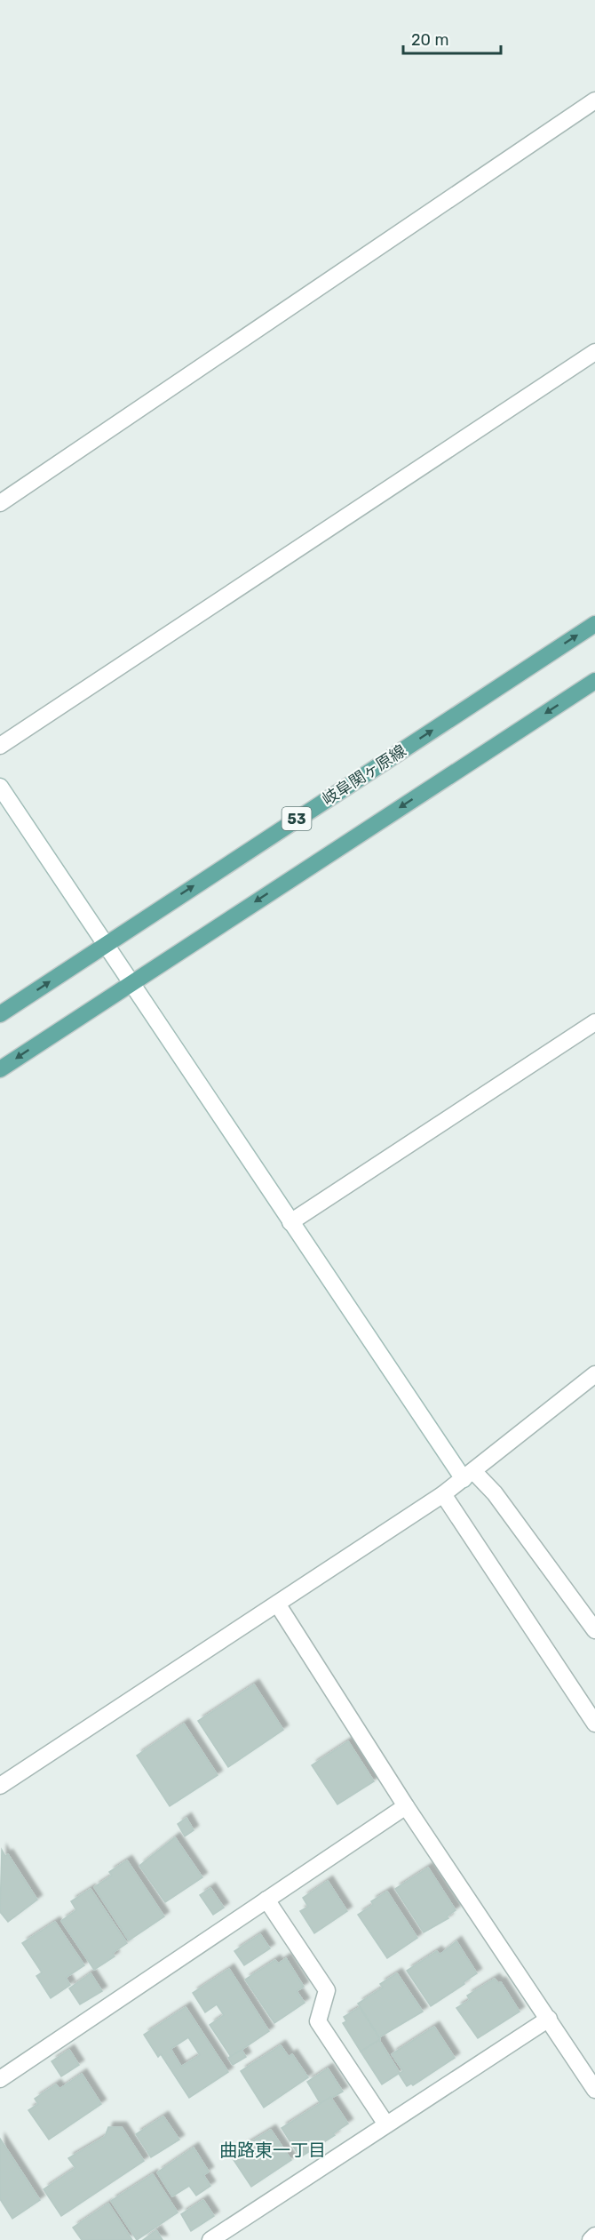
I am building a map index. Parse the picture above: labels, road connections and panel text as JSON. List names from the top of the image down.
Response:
{
  "streets": {
    "main road": ["岐阜関ヶ原線", "53"]
  },
  "districts": ["曲路東一丁目"],
  "scale_bar": "20 m"
}
